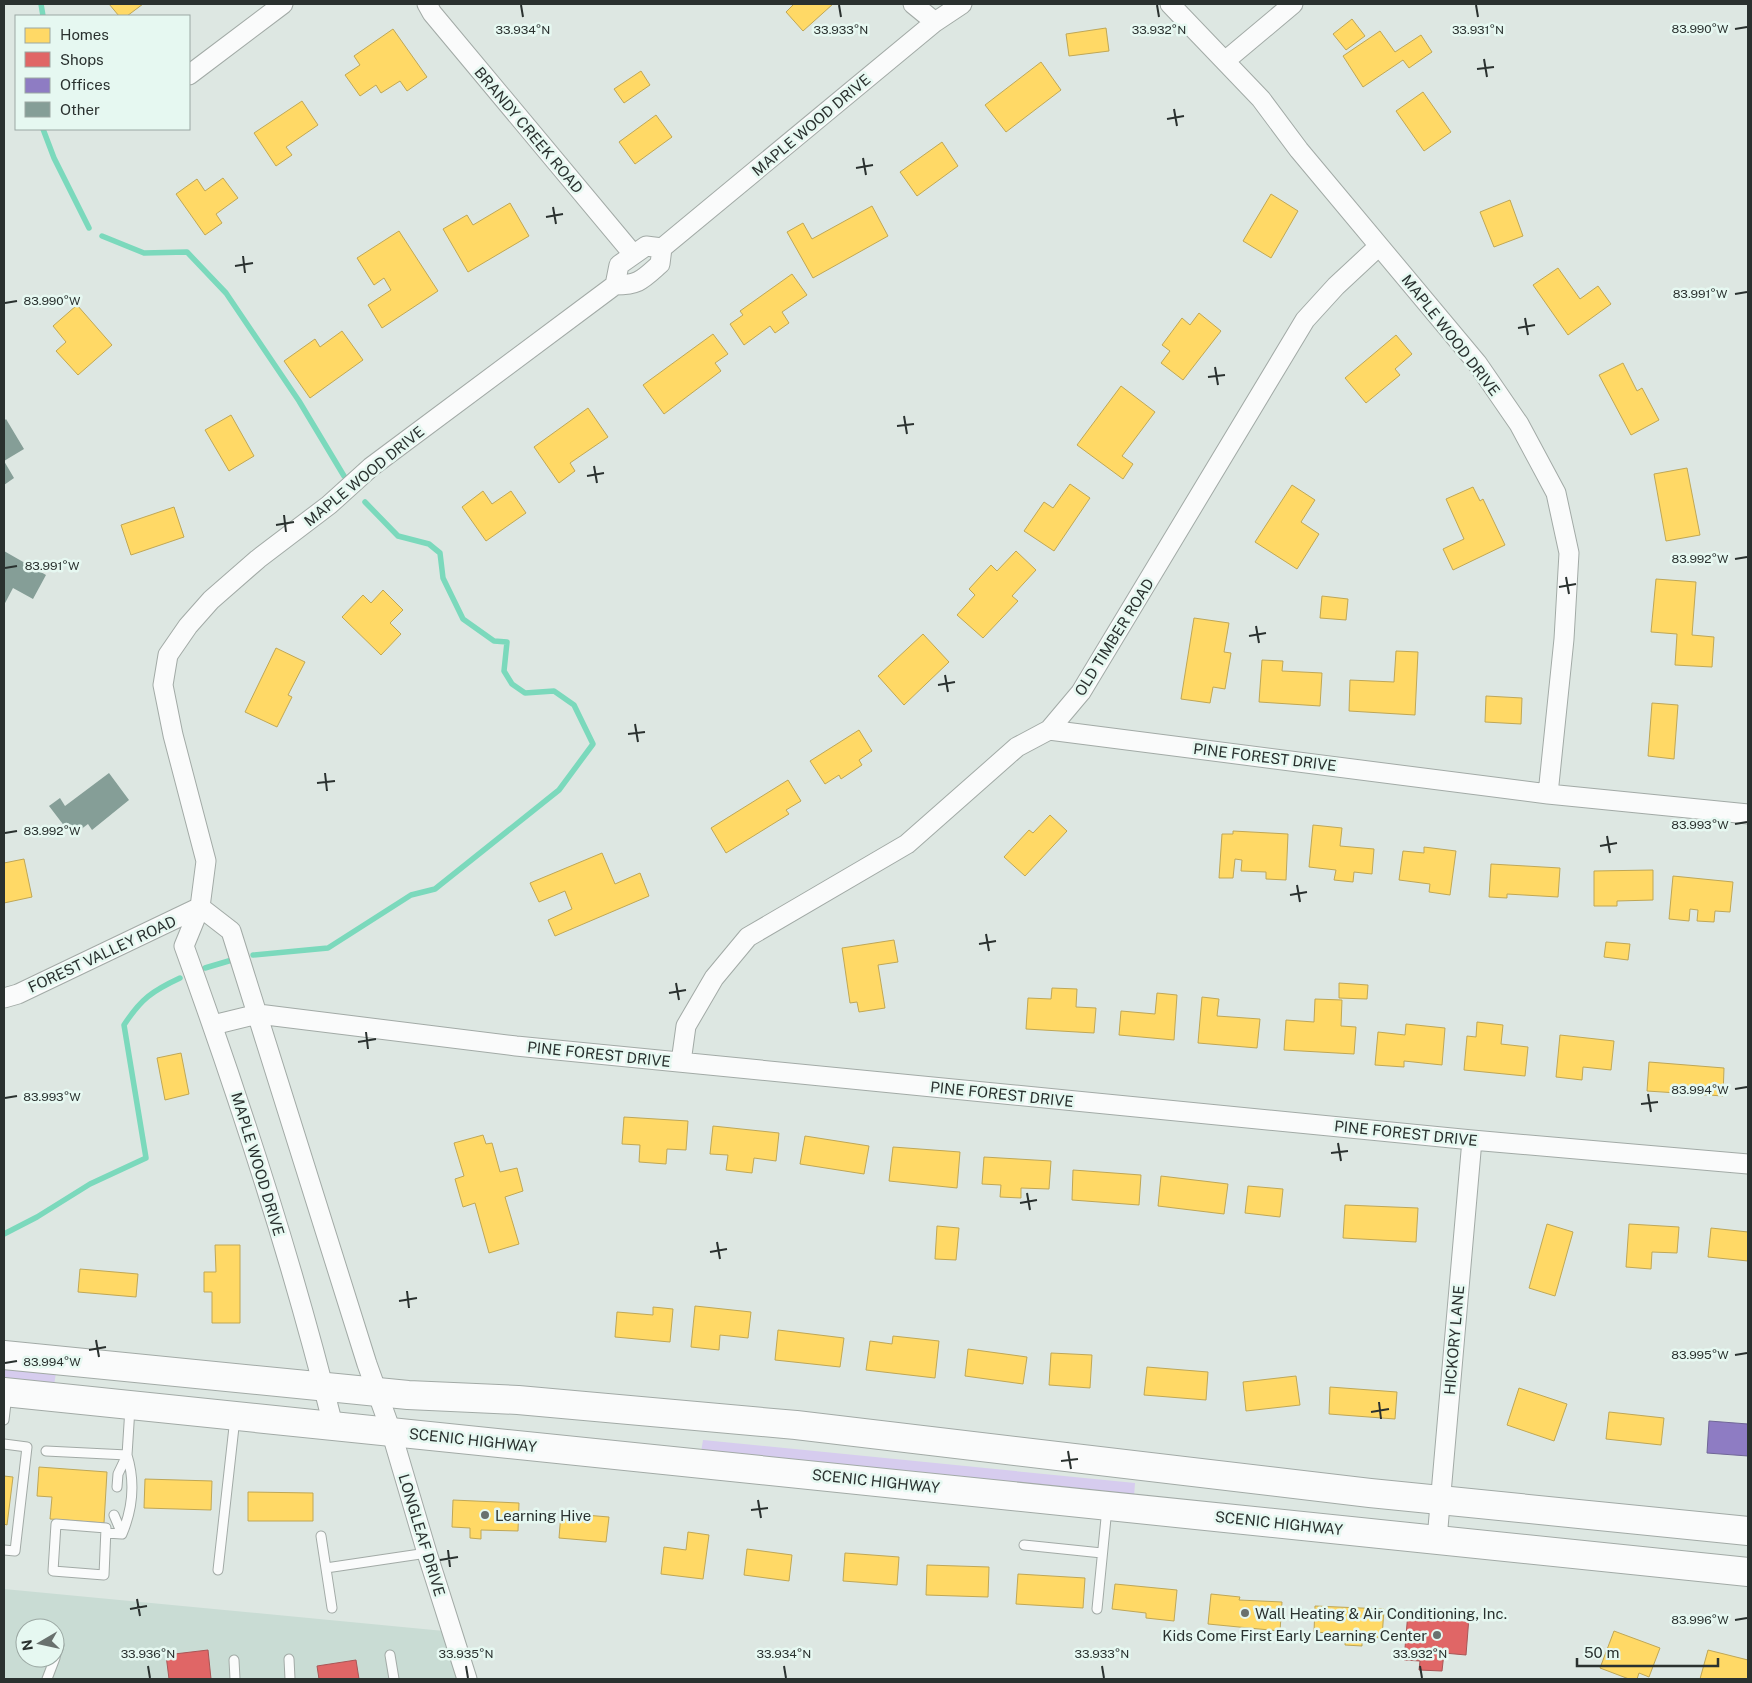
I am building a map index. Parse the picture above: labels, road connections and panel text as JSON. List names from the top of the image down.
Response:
{
  "streets": {
    "highway": ["SCENIC HIGHWAY"],
    "street": [
      "MAPLE WOOD DRIVE",
      "BRANDY CREEK ROAD",
      "OLD TIMBER ROAD",
      "PINE FOREST DRIVE",
      "FOREST VALLEY ROAD",
      "HICKORY LANE",
      "LONGLEAF DRIVE"
    ]
  },
  "crossings": [
    ["MAPLE WOOD DRIVE", "OLD TIMBER ROAD"],
    ["MAPLE WOOD DRIVE", "PINE FOREST DRIVE"],
    ["MAPLE WOOD DRIVE", "FOREST VALLEY ROAD"],
    ["MAPLE WOOD DRIVE", "SCENIC HIGHWAY"],
    ["OLD TIMBER ROAD", "PINE FOREST DRIVE"],
    ["PINE FOREST DRIVE", "HICKORY LANE"],
    ["HICKORY LANE", "SCENIC HIGHWAY"],
    ["SCENIC HIGHWAY", "LONGLEAF DRIVE"]
  ],
  "places": ["Learning Hive", "Wall Heating & Air Conditioning, Inc.", "Kids Come First Early Learning Center"],
  "legend": [
    "Homes",
    "Shops",
    "Offices",
    "Other"
  ],
  "scale_bar": "50 m",
  "north": "left",
  "coordinates": [
    "83.990°W",
    "33.934°N",
    "33.933°N",
    "33.932°N",
    "33.931°N",
    "83.991°W",
    "83.992°W",
    "83.993°W",
    "83.994°W",
    "83.995°W",
    "83.996°W",
    "33.936°N",
    "33.935°N"
  ]
}
